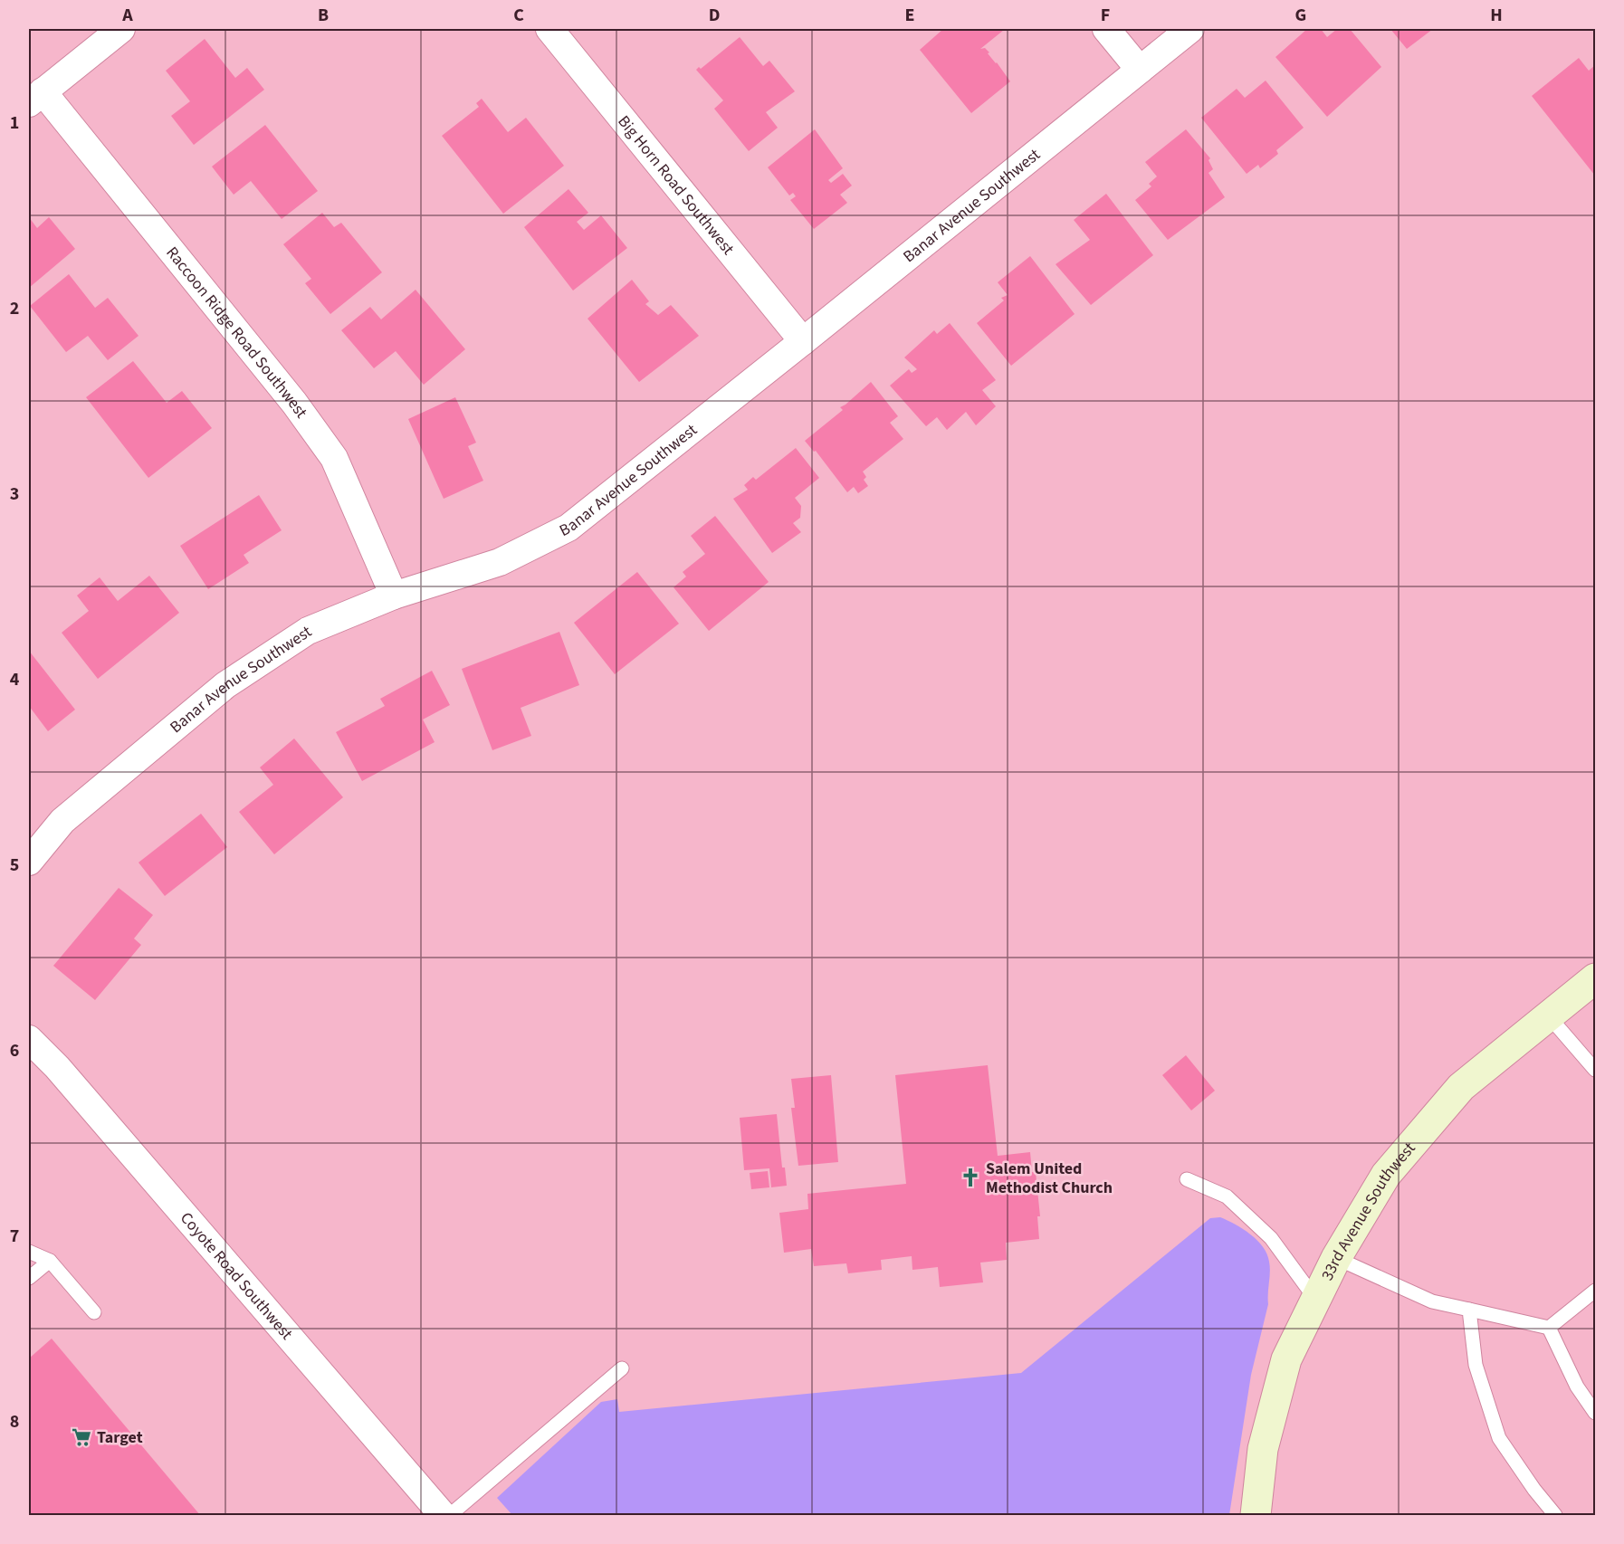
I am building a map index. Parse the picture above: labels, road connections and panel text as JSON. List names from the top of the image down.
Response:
{
  "streets": {
    "street": [
      "Big Horn Road Southwest",
      "Banar Avenue Southwest",
      "Raccoon Ridge Road Southwest",
      "33rd Avenue Southwest",
      "Coyote Road Southwest"
    ]
  },
  "crossings": [
    ["Big Horn Road Southwest", "Banar Avenue Southwest"],
    ["Banar Avenue Southwest", "Raccoon Ridge Road Southwest"]
  ],
  "places": {
    "church": ["Salem United Methodist Church"],
    "supermarket": ["Target"]
  },
  "grid": {
    "columns": [
      "A",
      "B",
      "C",
      "D",
      "E",
      "F",
      "G",
      "H"
    ],
    "rows": [
      "1",
      "2",
      "3",
      "4",
      "5",
      "6",
      "7",
      "8"
    ]
  }
}
